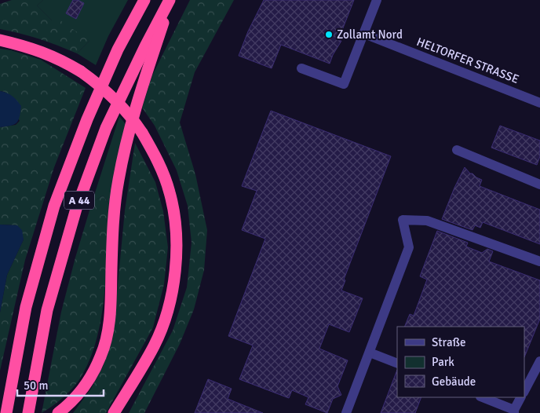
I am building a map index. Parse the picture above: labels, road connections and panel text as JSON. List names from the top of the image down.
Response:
{
  "streets": {
    "highway": ["A 44"],
    "street": ["HELTORFER STRASSE"]
  },
  "places": ["Zollamt Nord"],
  "legend": ["Straße", "Park", "Gebäude"],
  "scale_bar": "50 m"
}
